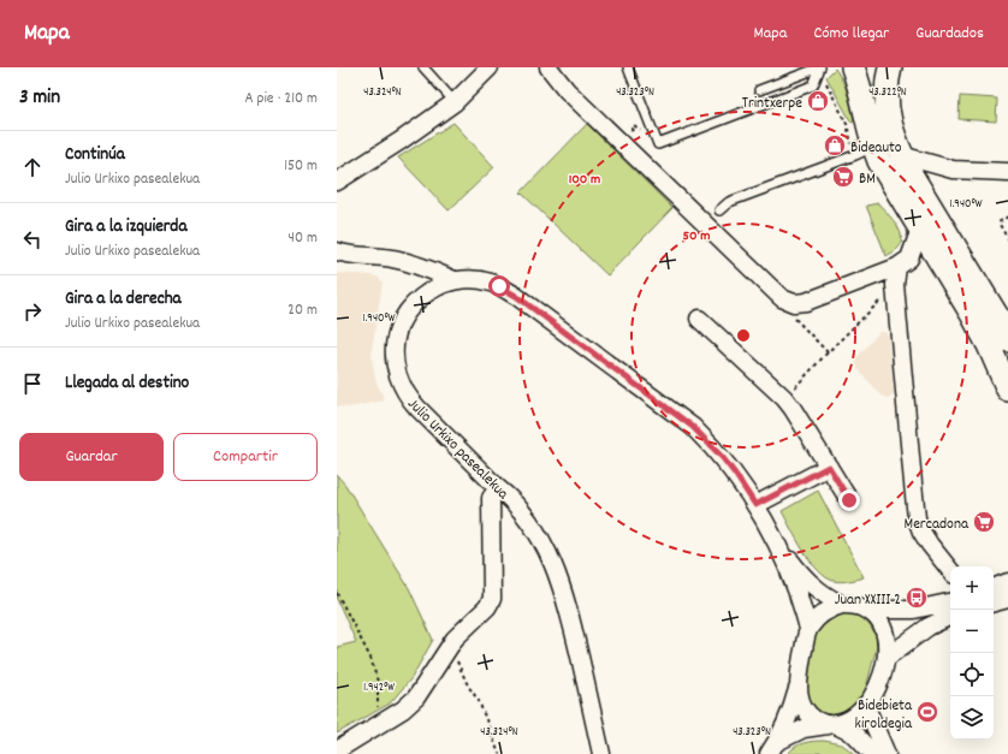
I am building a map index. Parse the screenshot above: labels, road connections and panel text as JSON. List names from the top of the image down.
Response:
{
  "streets": {
    "street": ["Julio Urkixo pasealekua"]
  },
  "places": {
    "shop": ["Trintxerpe", "Bideauto"],
    "supermarket": ["BM", "Mercadona"],
    "bus stop": ["Juan XXIII 2"],
    "sports": ["Bidebieta kiroldegia"]
  },
  "page": {
    "header": "Mapa",
    "nav": ["Mapa", "Cómo llegar", "Guardados"],
    "heading": ["3 min", "A pie · 210 m"],
    "list": [
      ["Continúa", "Julio Urkixo pasealekua", "150 m"],
      ["Gira a la izquierda", "Julio Urkixo pasealekua", "40 m"],
      ["Gira a la derecha", "Julio Urkixo pasealekua", "20 m"],
      "Llegada al destino"
    ],
    "buttons": ["Guardar", "Compartir"],
    "map_buttons": ["+", "−"]
  },
  "coordinates": [
    "43.324°N",
    "43.323°N",
    "43.322°N",
    "1.940°W",
    "1.942°W"
  ],
  "rings": ["100 m", "50 m"]
}
